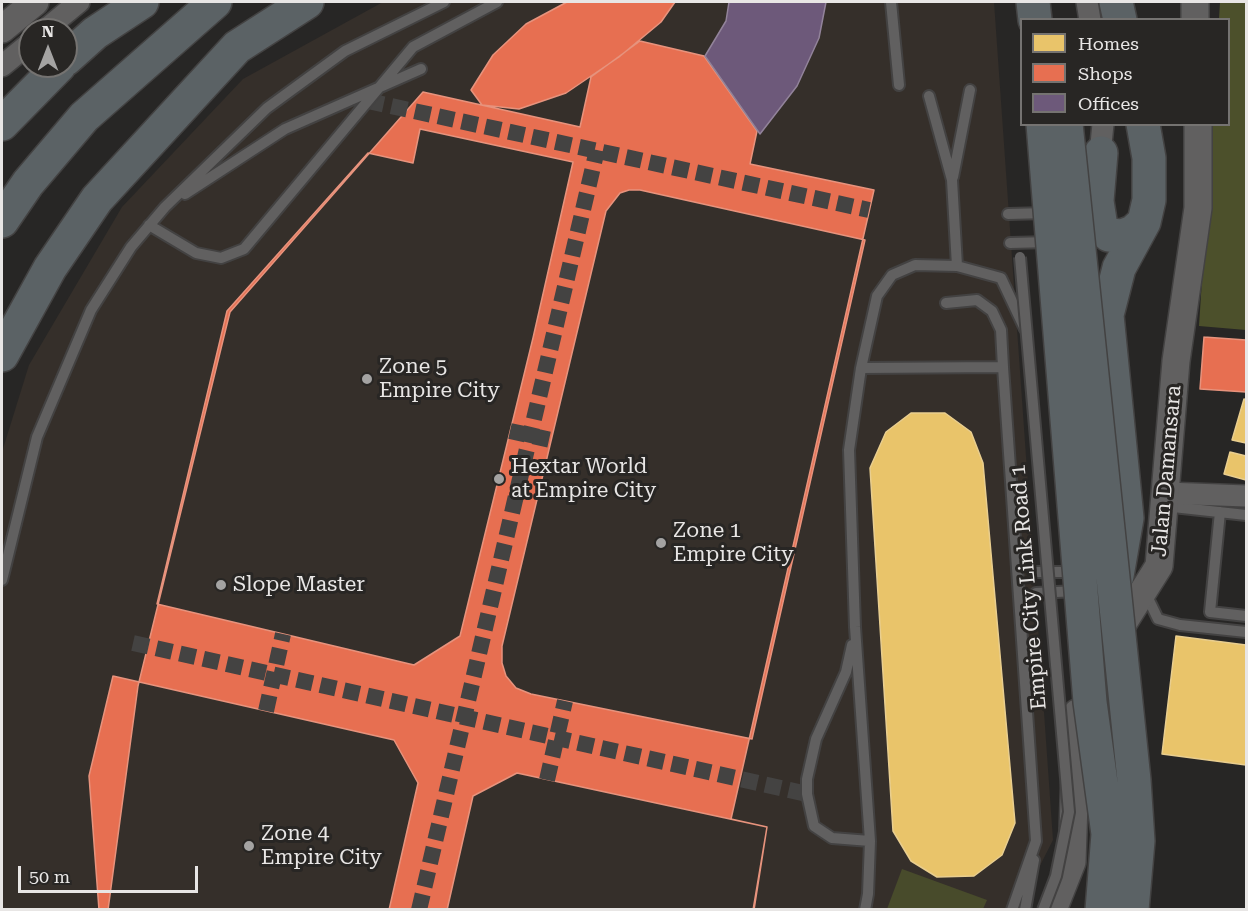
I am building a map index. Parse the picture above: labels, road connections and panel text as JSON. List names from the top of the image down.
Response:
{
  "streets": {
    "street": ["Jalan Damansara"],
    "lane": ["Empire City Link Road 1"]
  },
  "places": [
    "Zone 5 Empire City",
    "Hextar World at Empire City",
    "Zone 1 Empire City",
    "Slope Master",
    "Zone 4 Empire City"
  ],
  "legend": ["Homes", "Shops", "Offices"],
  "scale_bar": "50 m",
  "north": "top"
}
